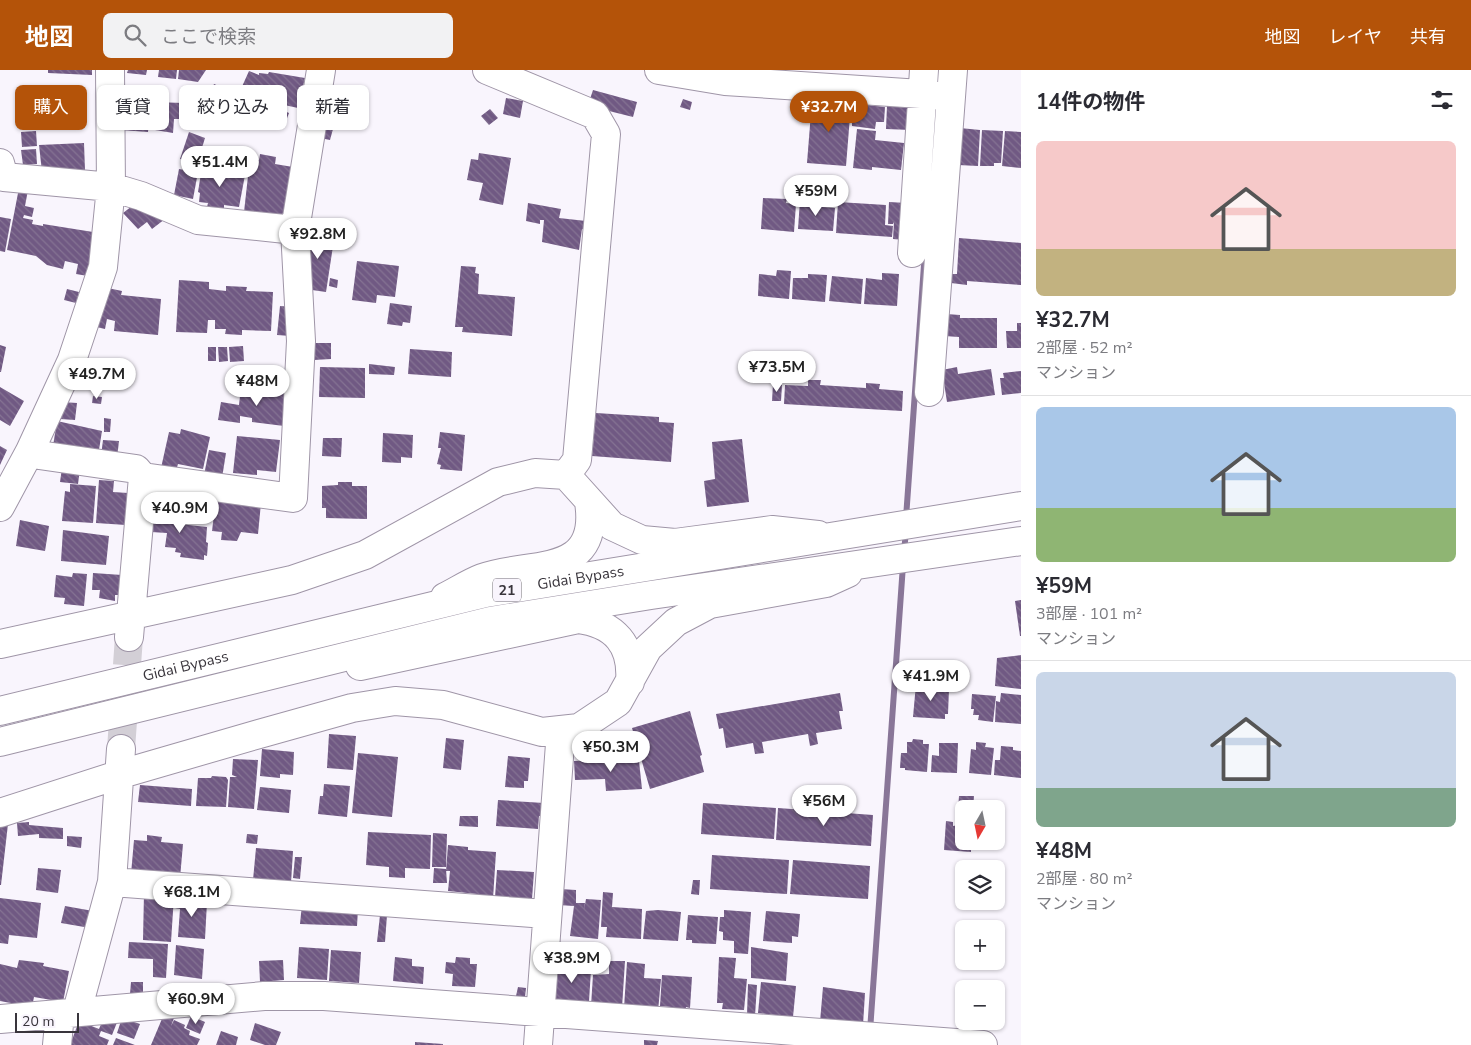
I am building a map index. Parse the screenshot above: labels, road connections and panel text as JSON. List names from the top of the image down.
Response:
{
  "streets": {
    "main road": ["Gidai Bypass", "21"]
  },
  "scale_bar": "20 m",
  "north": "bottom",
  "page": {
    "header": "地図",
    "search": "ここで検索",
    "nav": ["地図", "レイヤ", "共有"],
    "heading": "14件の物件",
    "chip": [
      "購入",
      "賃貸",
      "絞り込み",
      "新着"
    ],
    "price": [
      "¥32.7M",
      "¥51.4M",
      "¥59M",
      "¥92.8M",
      "¥73.5M",
      "¥49.7M",
      "¥48M",
      "¥40.9M",
      "¥41.9M",
      "¥50.3M",
      "¥56M",
      "¥68.1M",
      "¥38.9M",
      "¥60.9M"
    ],
    "list": [
      {
        "name": "¥32.7M",
        "note": "2部屋 · 52 m² · マンション"
      },
      {
        "name": "¥59M",
        "note": "3部屋 · 101 m² · マンション"
      },
      {
        "name": "¥48M",
        "note": "2部屋 · 80 m² · マンション"
      }
    ],
    "map_buttons": ["+", "−"],
    "scale": "20 m"
  }
}
